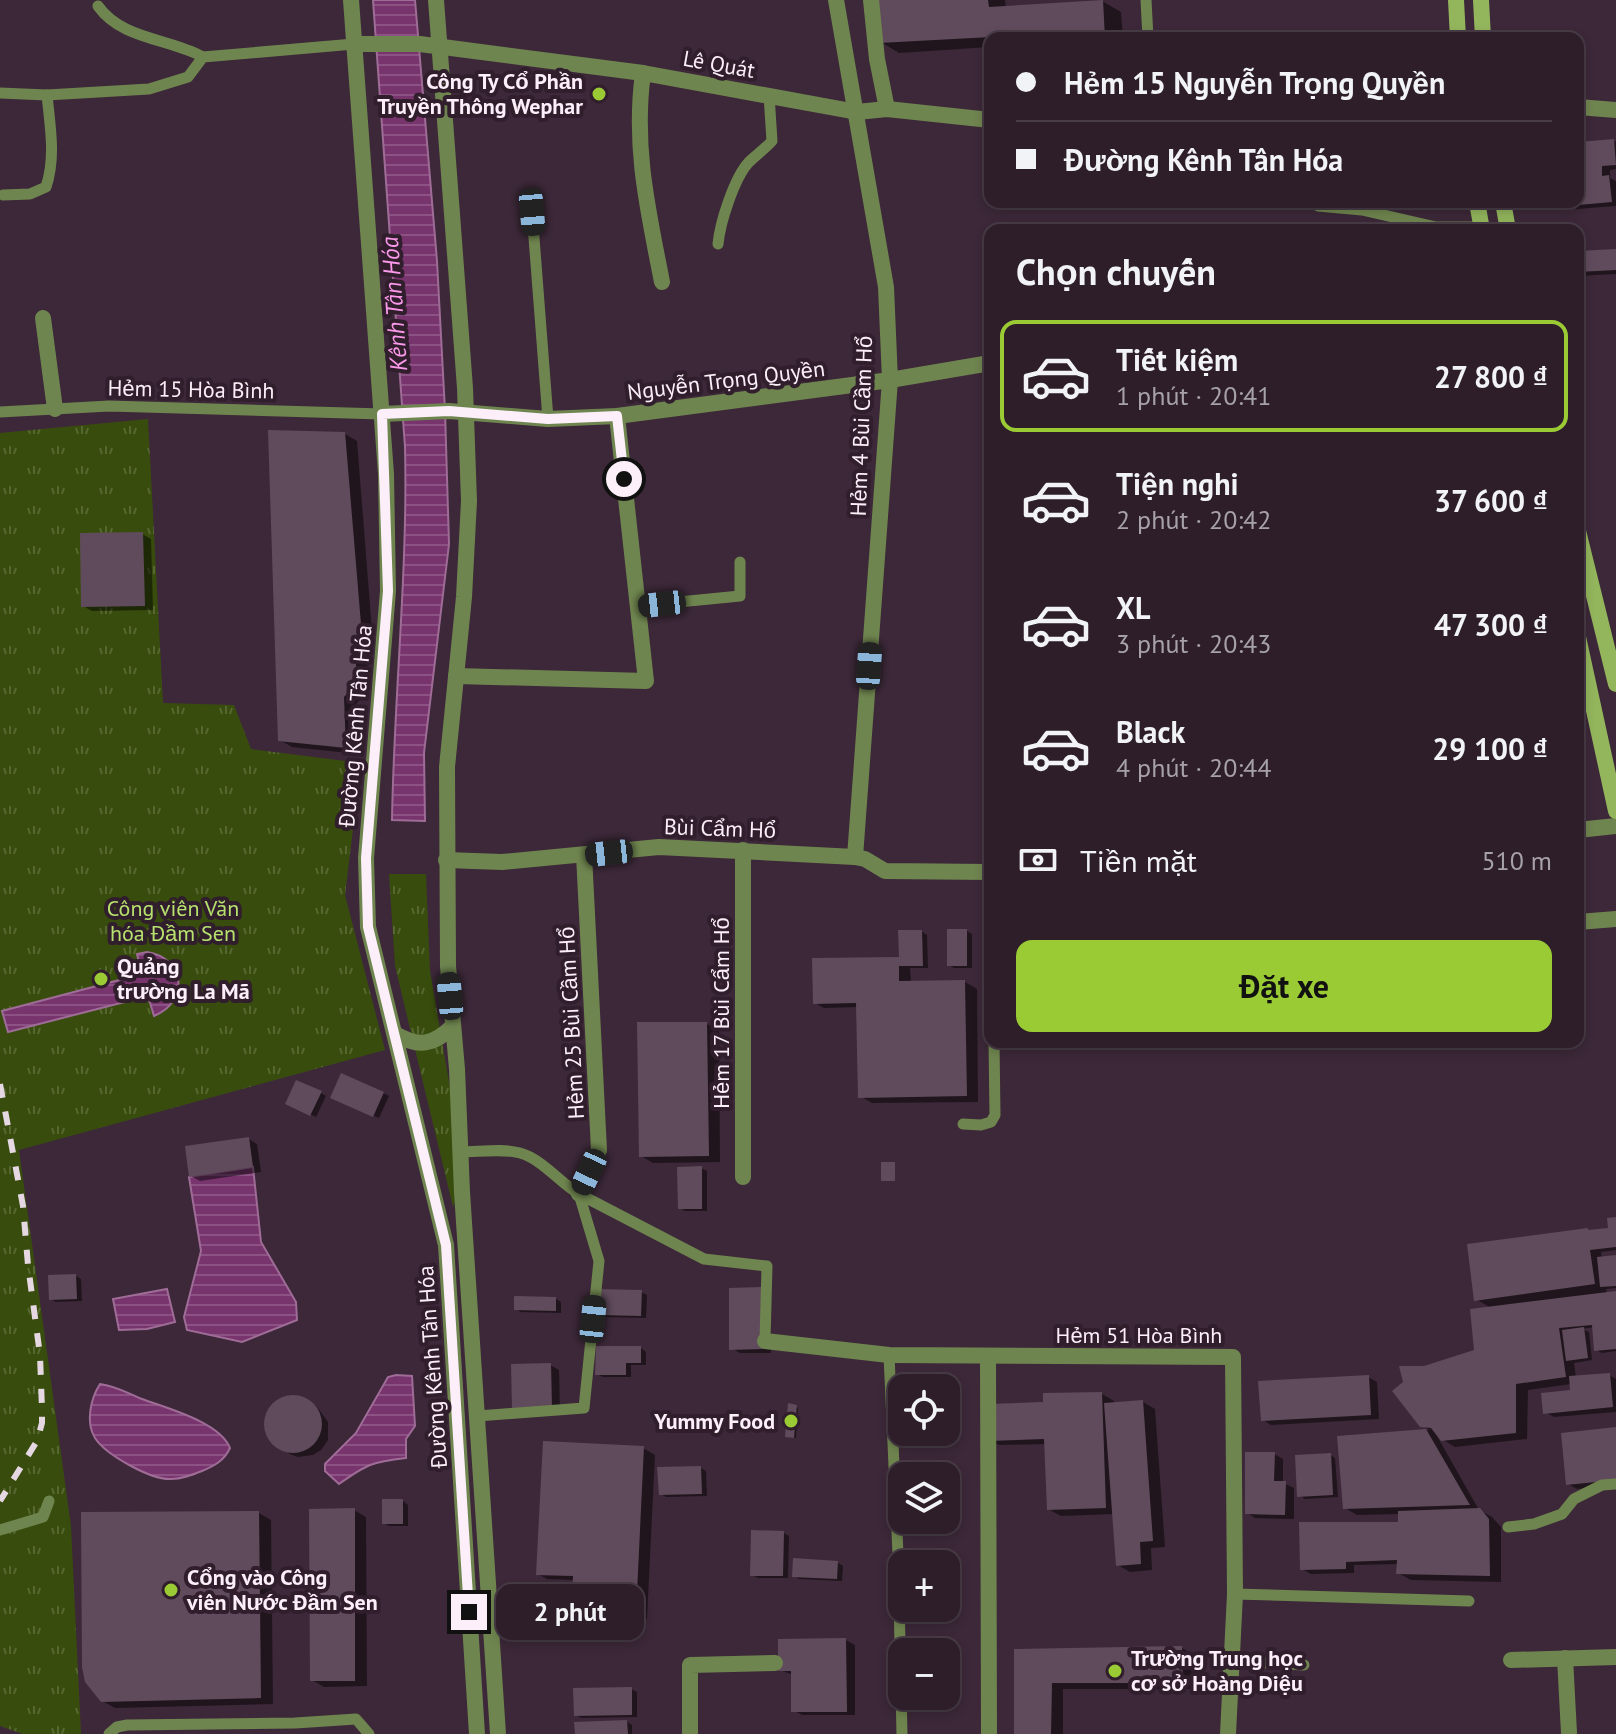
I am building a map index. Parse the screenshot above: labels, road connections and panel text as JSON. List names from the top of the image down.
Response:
{
  "streets": {
    "street": [
      "Lê Quát",
      "Nguyễn Trọng Quyền",
      "Hẻm 4 Bùi Cầm Hổ",
      "Đường Kênh Tân Hóa",
      "Bùi Cẩm Hổ",
      "Hẻm 17 Bùi Cẩm Hổ",
      "Hẻm 25 Bùi Cầm Hổ",
      "Hẻm 51 Hòa Bình"
    ],
    "lane": ["Hẻm 15 Hòa Bình"]
  },
  "crossings": [
    ["Lê Quát", "Hẻm 4 Bùi Cầm Hổ"],
    ["Lê Quát", "Đường Kênh Tân Hóa"],
    ["Nguyễn Trọng Quyền", "Hẻm 15 Hòa Bình"],
    ["Nguyễn Trọng Quyền", "Hẻm 4 Bùi Cầm Hổ"],
    ["Nguyễn Trọng Quyền", "Đường Kênh Tân Hóa"],
    ["Hẻm 15 Hòa Bình", "Đường Kênh Tân Hóa"],
    ["Hẻm 4 Bùi Cầm Hổ", "Bùi Cẩm Hổ"],
    ["Đường Kênh Tân Hóa", "Bùi Cẩm Hổ"],
    ["Bùi Cẩm Hổ", "Hẻm 17 Bùi Cẩm Hổ"],
    ["Bùi Cẩm Hổ", "Hẻm 25 Bùi Cầm Hổ"]
  ],
  "water": ["Kênh Tân Hóa"],
  "parks": ["Công viên Văn hóa Đầm Sen"],
  "places": [
    "Công Ty Cổ Phần Truyền Thông Wephar",
    "Quảng trường La Mã",
    "Yummy Food",
    "Cổng vào Công viên Nước Đầm Sen",
    "Trường Trung học cơ sở Hoàng Diệu"
  ],
  "page": {
    "banner": ["Hẻm 15 Nguyễn Trọng Quyền", "Đường Kênh Tân Hóa"],
    "heading": "Chọn chuyến",
    "list": [
      {
        "name": "Tiết kiệm",
        "note": "1 phút · 20:41",
        "value": "27 800 ₫"
      },
      {
        "name": "Tiện nghi",
        "note": "2 phút · 20:42",
        "value": "37 600 ₫"
      },
      {
        "name": "XL",
        "note": "3 phút · 20:43",
        "value": "47 300 ₫"
      },
      {
        "name": "Black",
        "note": "4 phút · 20:44",
        "value": "29 100 ₫"
      }
    ],
    "pay": ["Tiền mặt", "510 m"],
    "buttons": "Đặt xe",
    "map_buttons": ["+", "−"],
    "bubble": "2 phút"
  }
}
